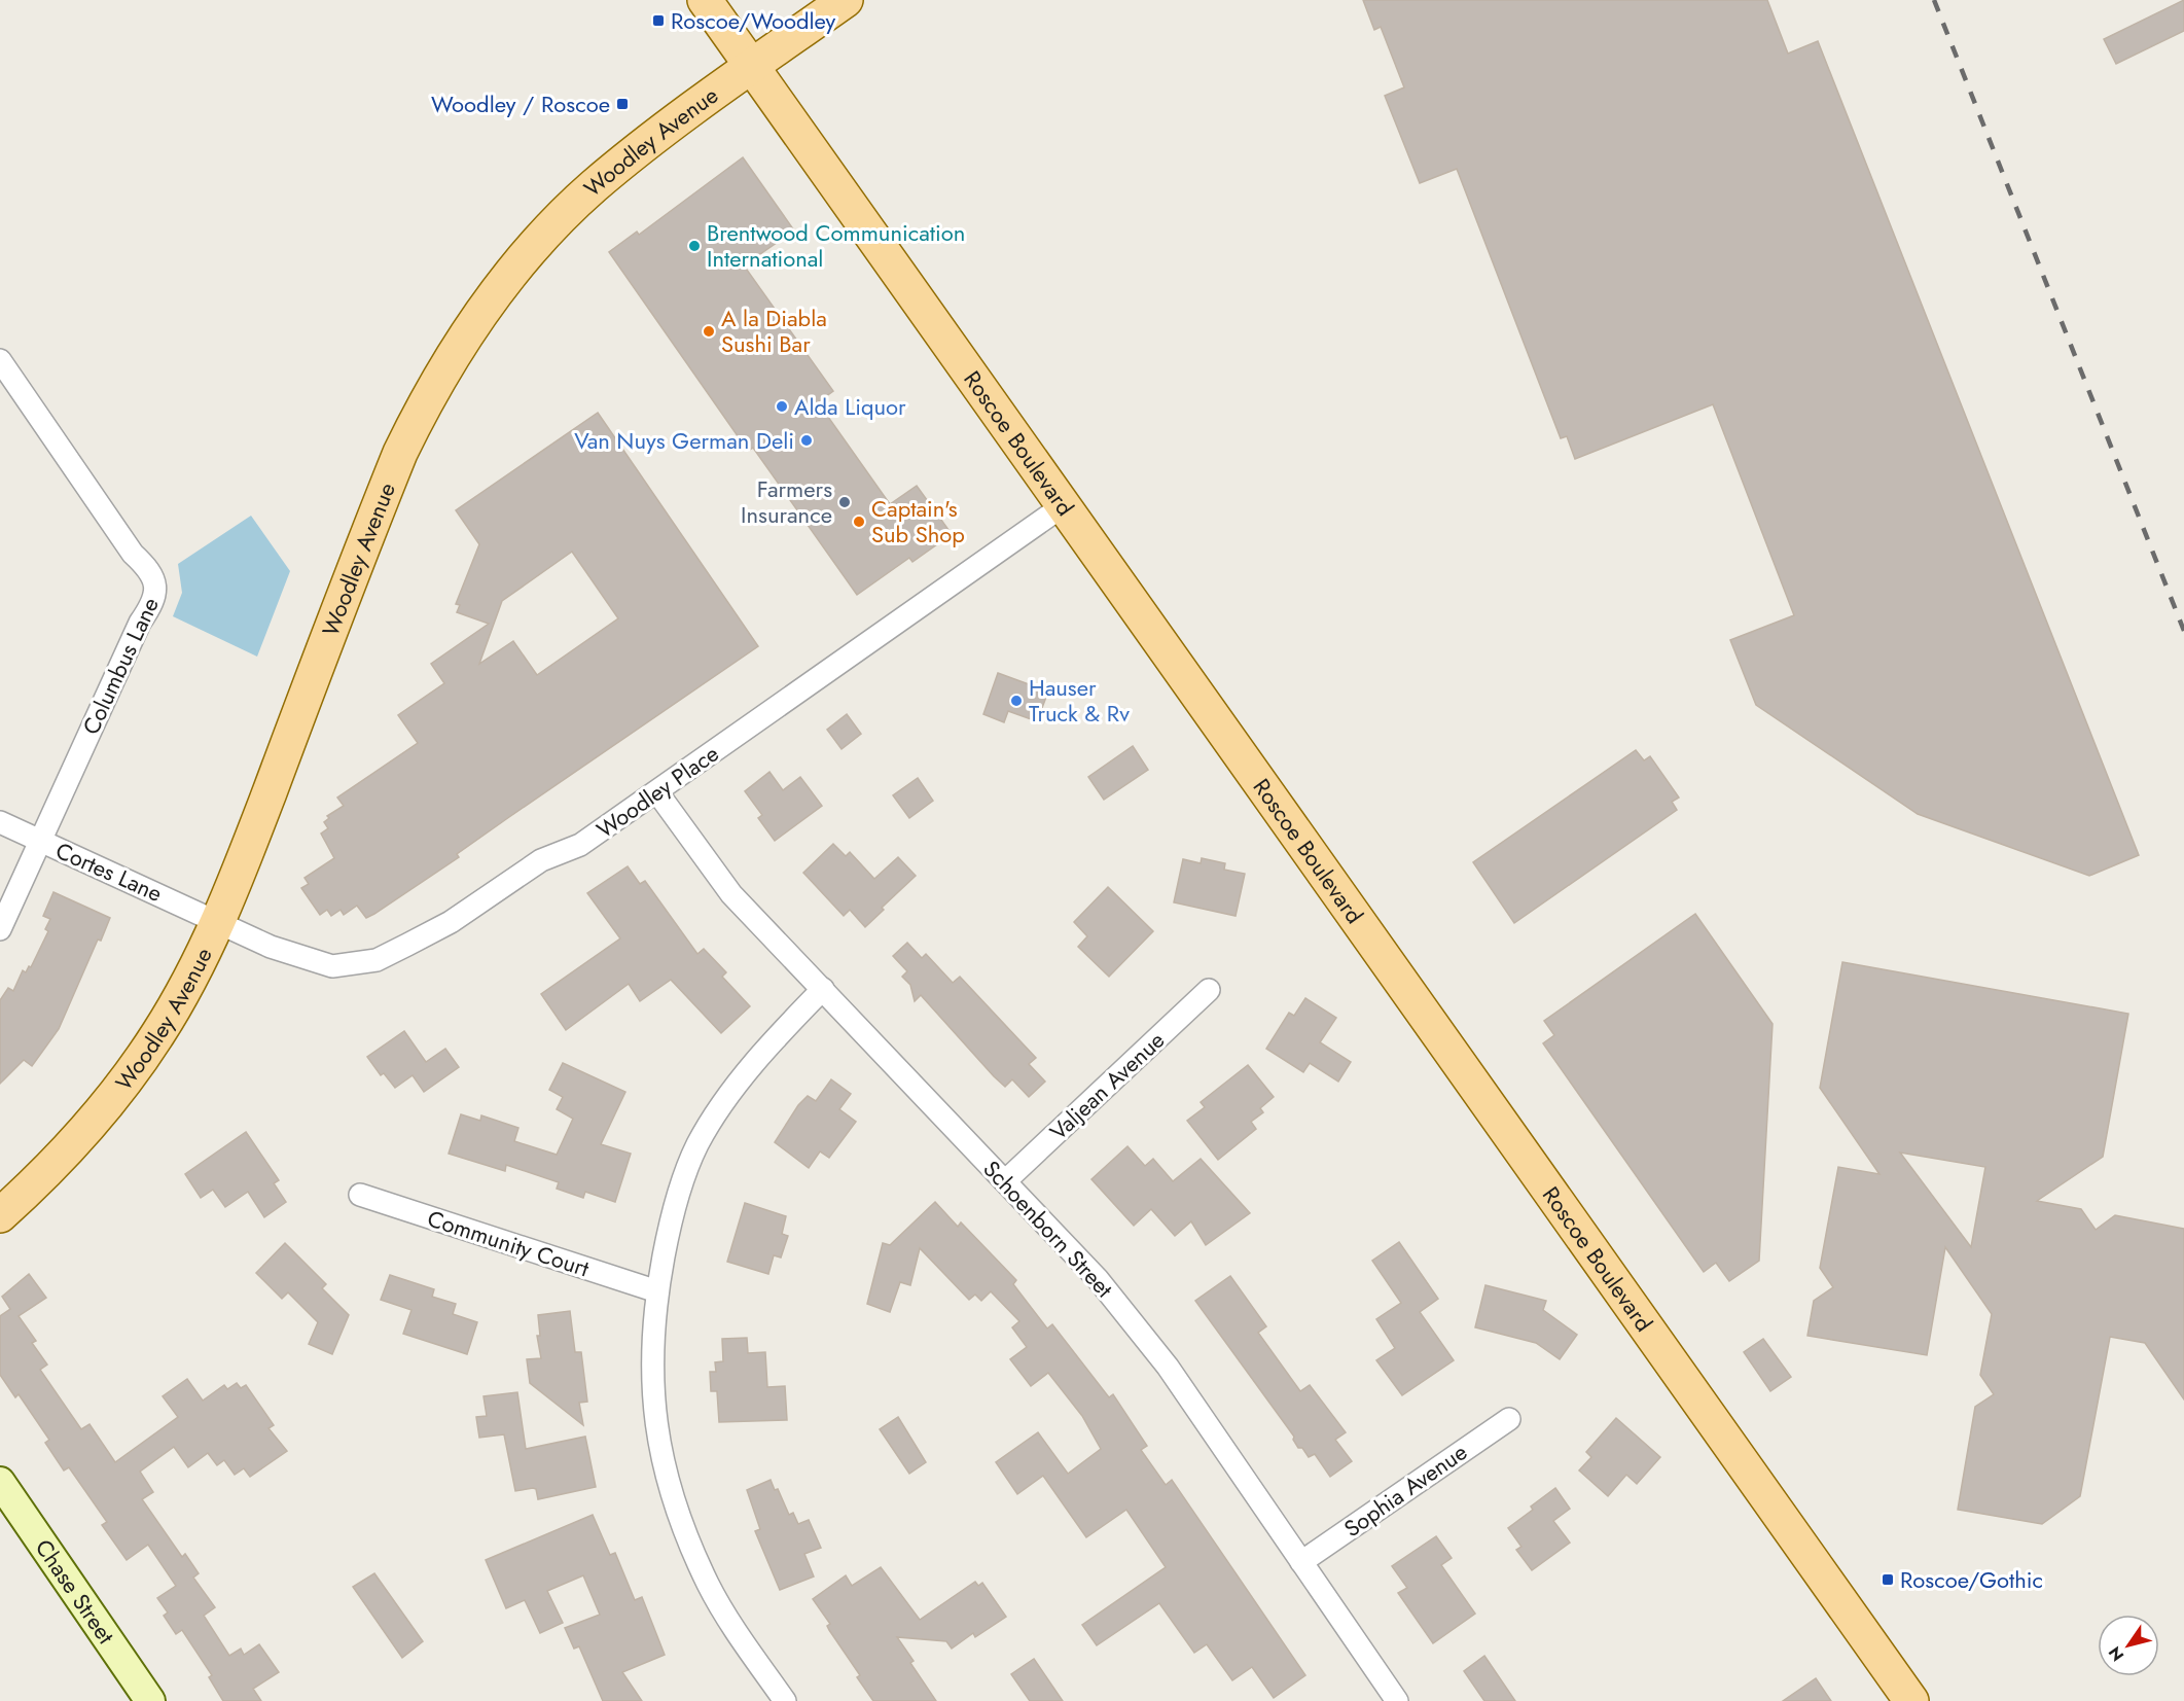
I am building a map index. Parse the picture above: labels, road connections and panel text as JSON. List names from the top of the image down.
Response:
{
  "streets": {
    "main road": ["Woodley Avenue", "Roscoe Boulevard"],
    "street": [
      "Columbus Lane",
      "Woodley Place",
      "Cortes Lane",
      "Valjean Avenue",
      "Schoenborn Street",
      "Community Court",
      "Sophia Avenue",
      "Chase Street"
    ]
  },
  "crossings": [
    ["Woodley Avenue", "Roscoe Boulevard"],
    ["Woodley Avenue", "Woodley Place"],
    ["Woodley Avenue", "Cortes Lane"],
    ["Roscoe Boulevard", "Woodley Place"],
    ["Columbus Lane", "Cortes Lane"],
    ["Woodley Place", "Cortes Lane"],
    ["Woodley Place", "Schoenborn Street"],
    ["Valjean Avenue", "Schoenborn Street"],
    ["Schoenborn Street", "Sophia Avenue"]
  ],
  "places": {
    "transit": ["Roscoe/Woodley", "Woodley / Roscoe", "Roscoe/Gothic"],
    "other": [
      "Brentwood Communication International",
      "A la Diabla Sushi Bar",
      "Alda Liquor",
      "Van Nuys German Deli",
      "Farmers Insurance",
      "Captain's Sub Shop",
      "Hauser Truck & Rv"
    ]
  },
  "north": "bottom left"
}
